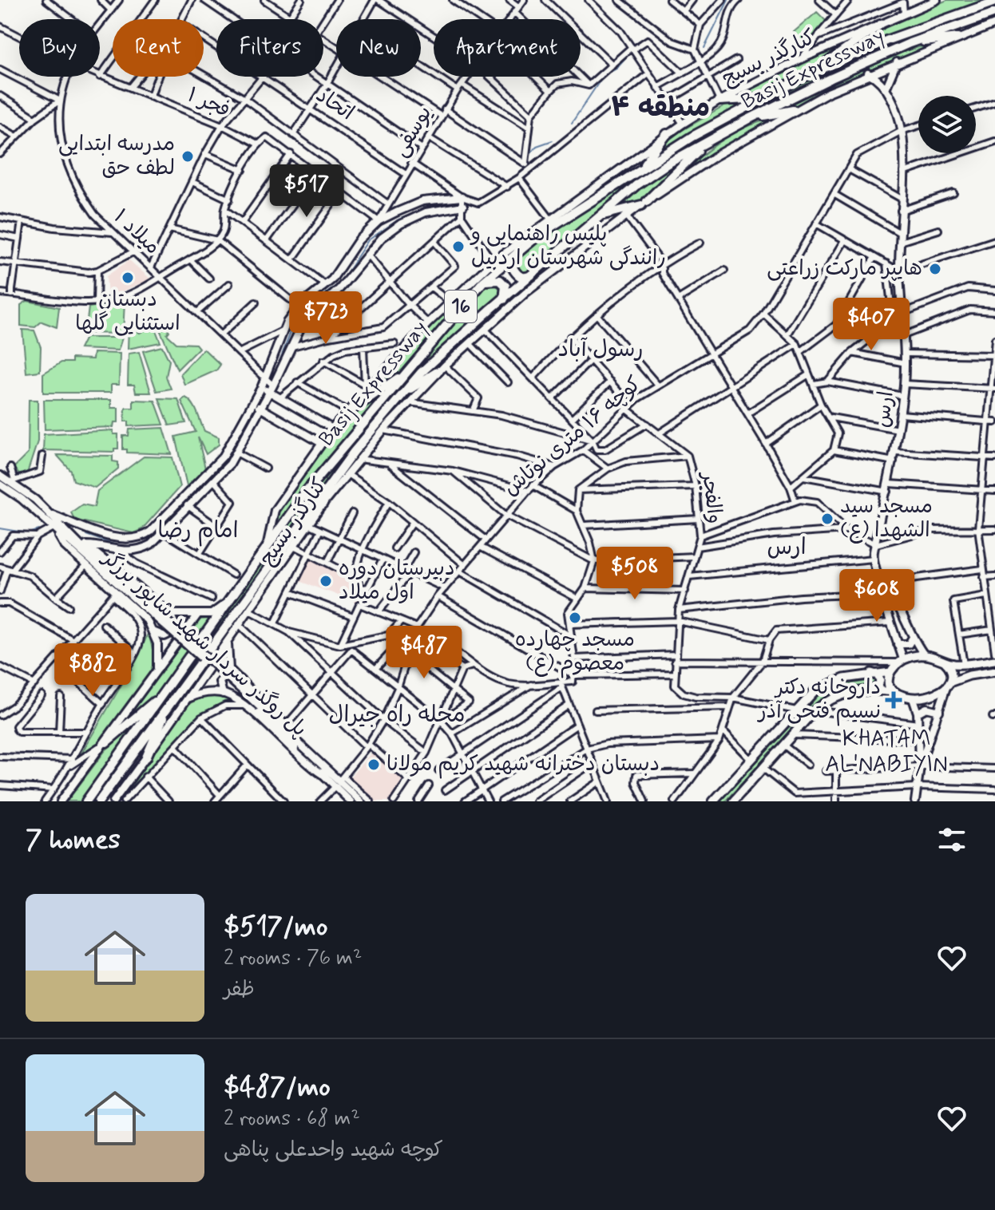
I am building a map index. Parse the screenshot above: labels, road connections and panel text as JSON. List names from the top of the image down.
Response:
{
  "streets": {
    "highway": ["Basij Expressway", "16"],
    "main road": [
      "کنارگذر بسیج",
      "میلاد ۱",
      "ارس",
      "پل روگذر سردار شهید شاپور برزگر"
    ],
    "street": [
      "فجر ۱",
      "اتحاد",
      "یوسفی",
      "کوچه ۱۶ متری نوتاش",
      "والفجر"
    ]
  },
  "crossings": [
    ["کنارگذر بسیج", "Basij Expressway"],
    ["کنارگذر بسیج", "میلاد ۱"],
    ["اتحاد", "یوسفی"],
    ["ارس", "کوچه ۱۶ متری نوتاش"],
    ["کوچه ۱۶ متری نوتاش", "والفجر"]
  ],
  "districts": [
    "منطقه ۴",
    "رسول آباد",
    "امام رضا",
    "ارس",
    "محله راه جیرال",
    "KHATAM AL'NABIYIN"
  ],
  "places": {
    "other": [
      "مدرسه ابتدایی لطف حق",
      "پلیس راهنمایی و رانندگی شهرستان اردبیل",
      "هایپر مارکت زراعتی",
      "دبستان استثنایی گلها",
      "مسجد سید الشهدا (ع)",
      "دبیرستان دوره اول میلاد",
      "مسجد چهارده معصوم (ع)",
      "دبستان دخترانه شهید کریم مولانا"
    ],
    "health": ["داروخانه دکتر نسیم فتحی آذر"]
  },
  "page": {
    "chip": [
      "Buy",
      "Rent",
      "Filters",
      "New",
      "Apartment"
    ],
    "price": [
      "$517",
      "$723",
      "$407",
      "$508",
      "$608",
      "$487",
      "$882"
    ],
    "heading": "7 homes",
    "list": [
      {
        "name": "$517/mo",
        "note": "2 rooms · 76 m² · ظفر"
      },
      {
        "name": "$487/mo",
        "note": "2 rooms · 68 m² · کوچه شهید واحدعلی پناهی"
      }
    ]
  }
}
